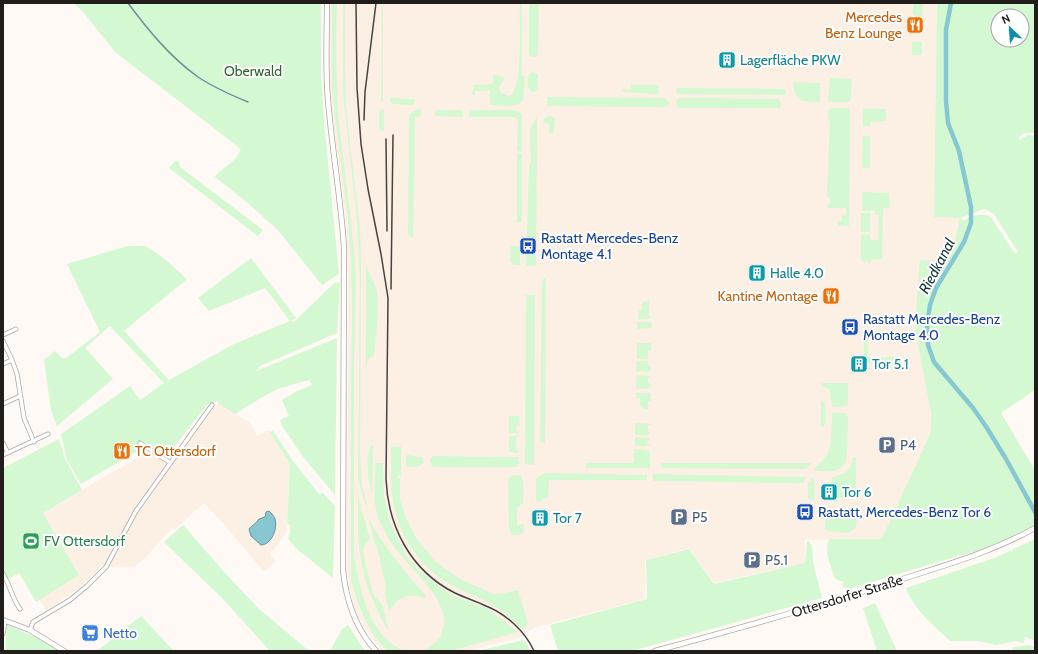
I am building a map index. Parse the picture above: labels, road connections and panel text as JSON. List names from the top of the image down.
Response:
{
  "streets": {
    "street": ["Ottersdorfer Straße"]
  },
  "water": ["Riedkanal"],
  "parks": ["Oberwald"],
  "places": {
    "restaurant": ["Mercedes Benz Lounge", "Kantine Montage", "TC Ottersdorf"],
    "building": [
      "Lagerfläche PKW",
      "Halle 4.0",
      "Tor 5.1",
      "Tor 6",
      "Tor 7"
    ],
    "bus stop": ["Rastatt Mercedes-Benz Montage 4.1", "Rastatt Mercedes-Benz Montage 4.0", "Rastatt, Mercedes-Benz Tor 6"],
    "parking": ["P4", "P5", "P5.1"],
    "sports": ["FV Ottersdorf"],
    "supermarket": ["Netto"]
  },
  "north": "top left"
}
